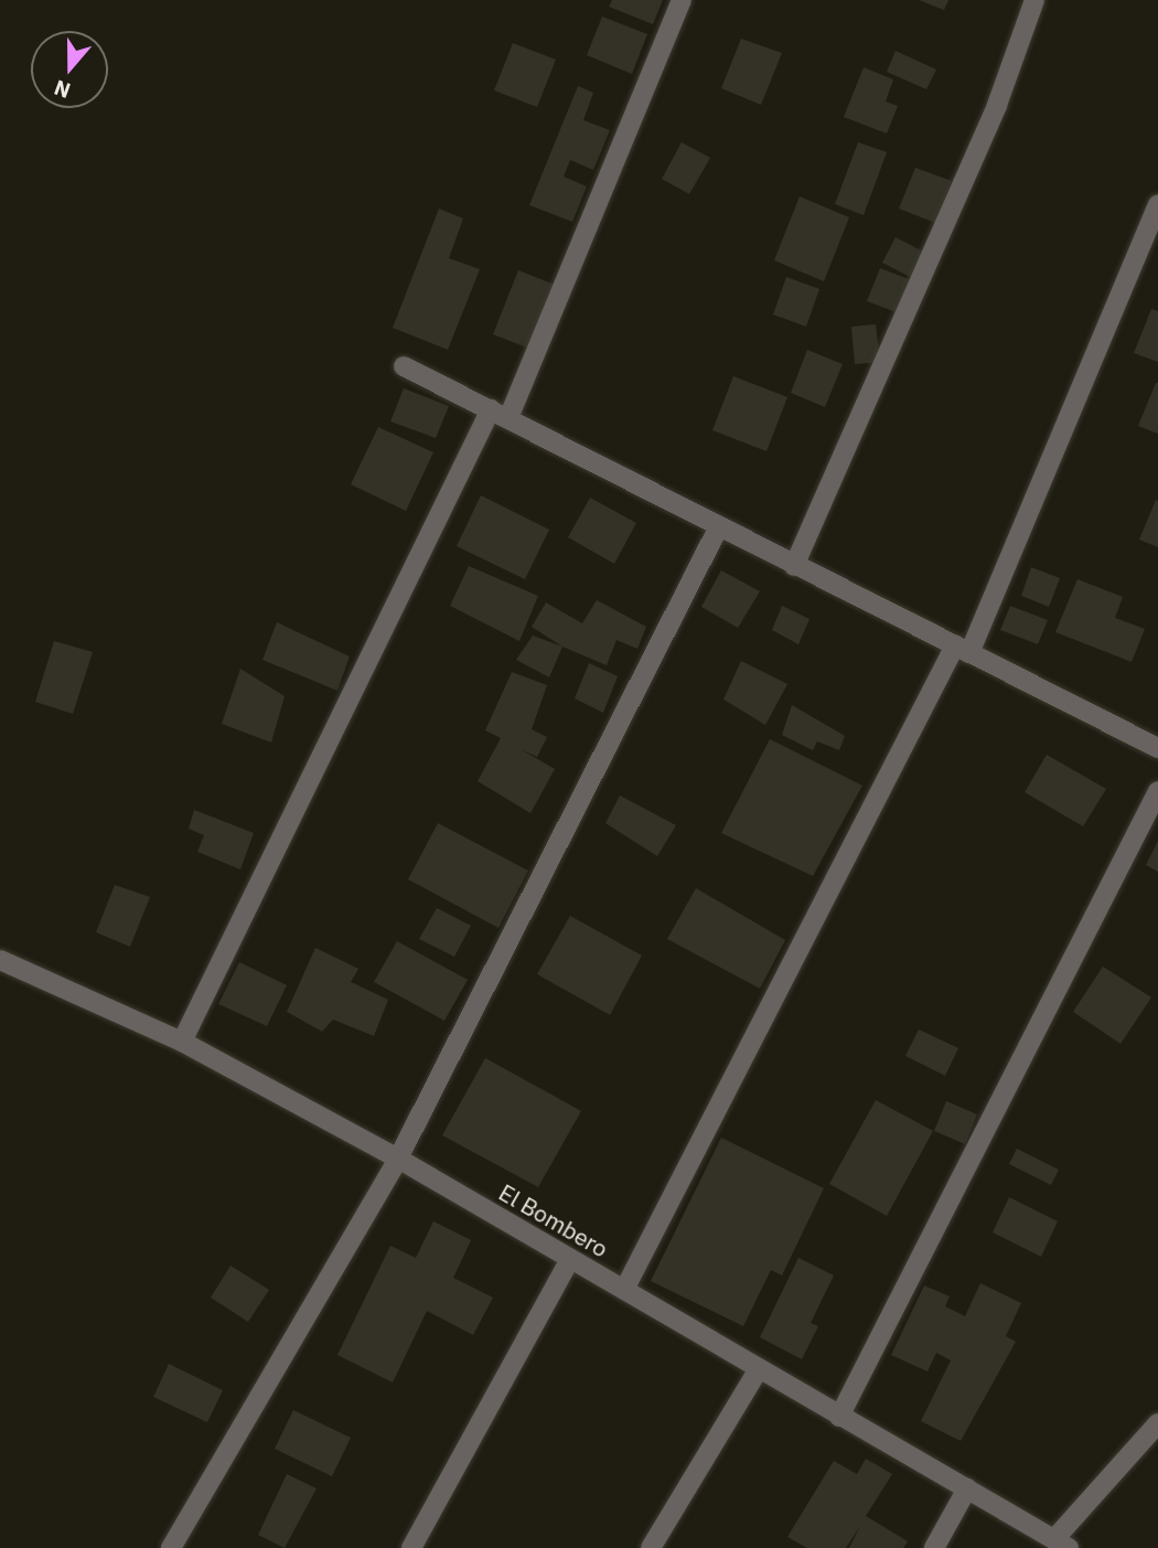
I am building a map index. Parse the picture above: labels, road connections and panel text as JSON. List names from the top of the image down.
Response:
{
  "streets": {
    "street": ["El Bombero"]
  },
  "north": "bottom"
}
